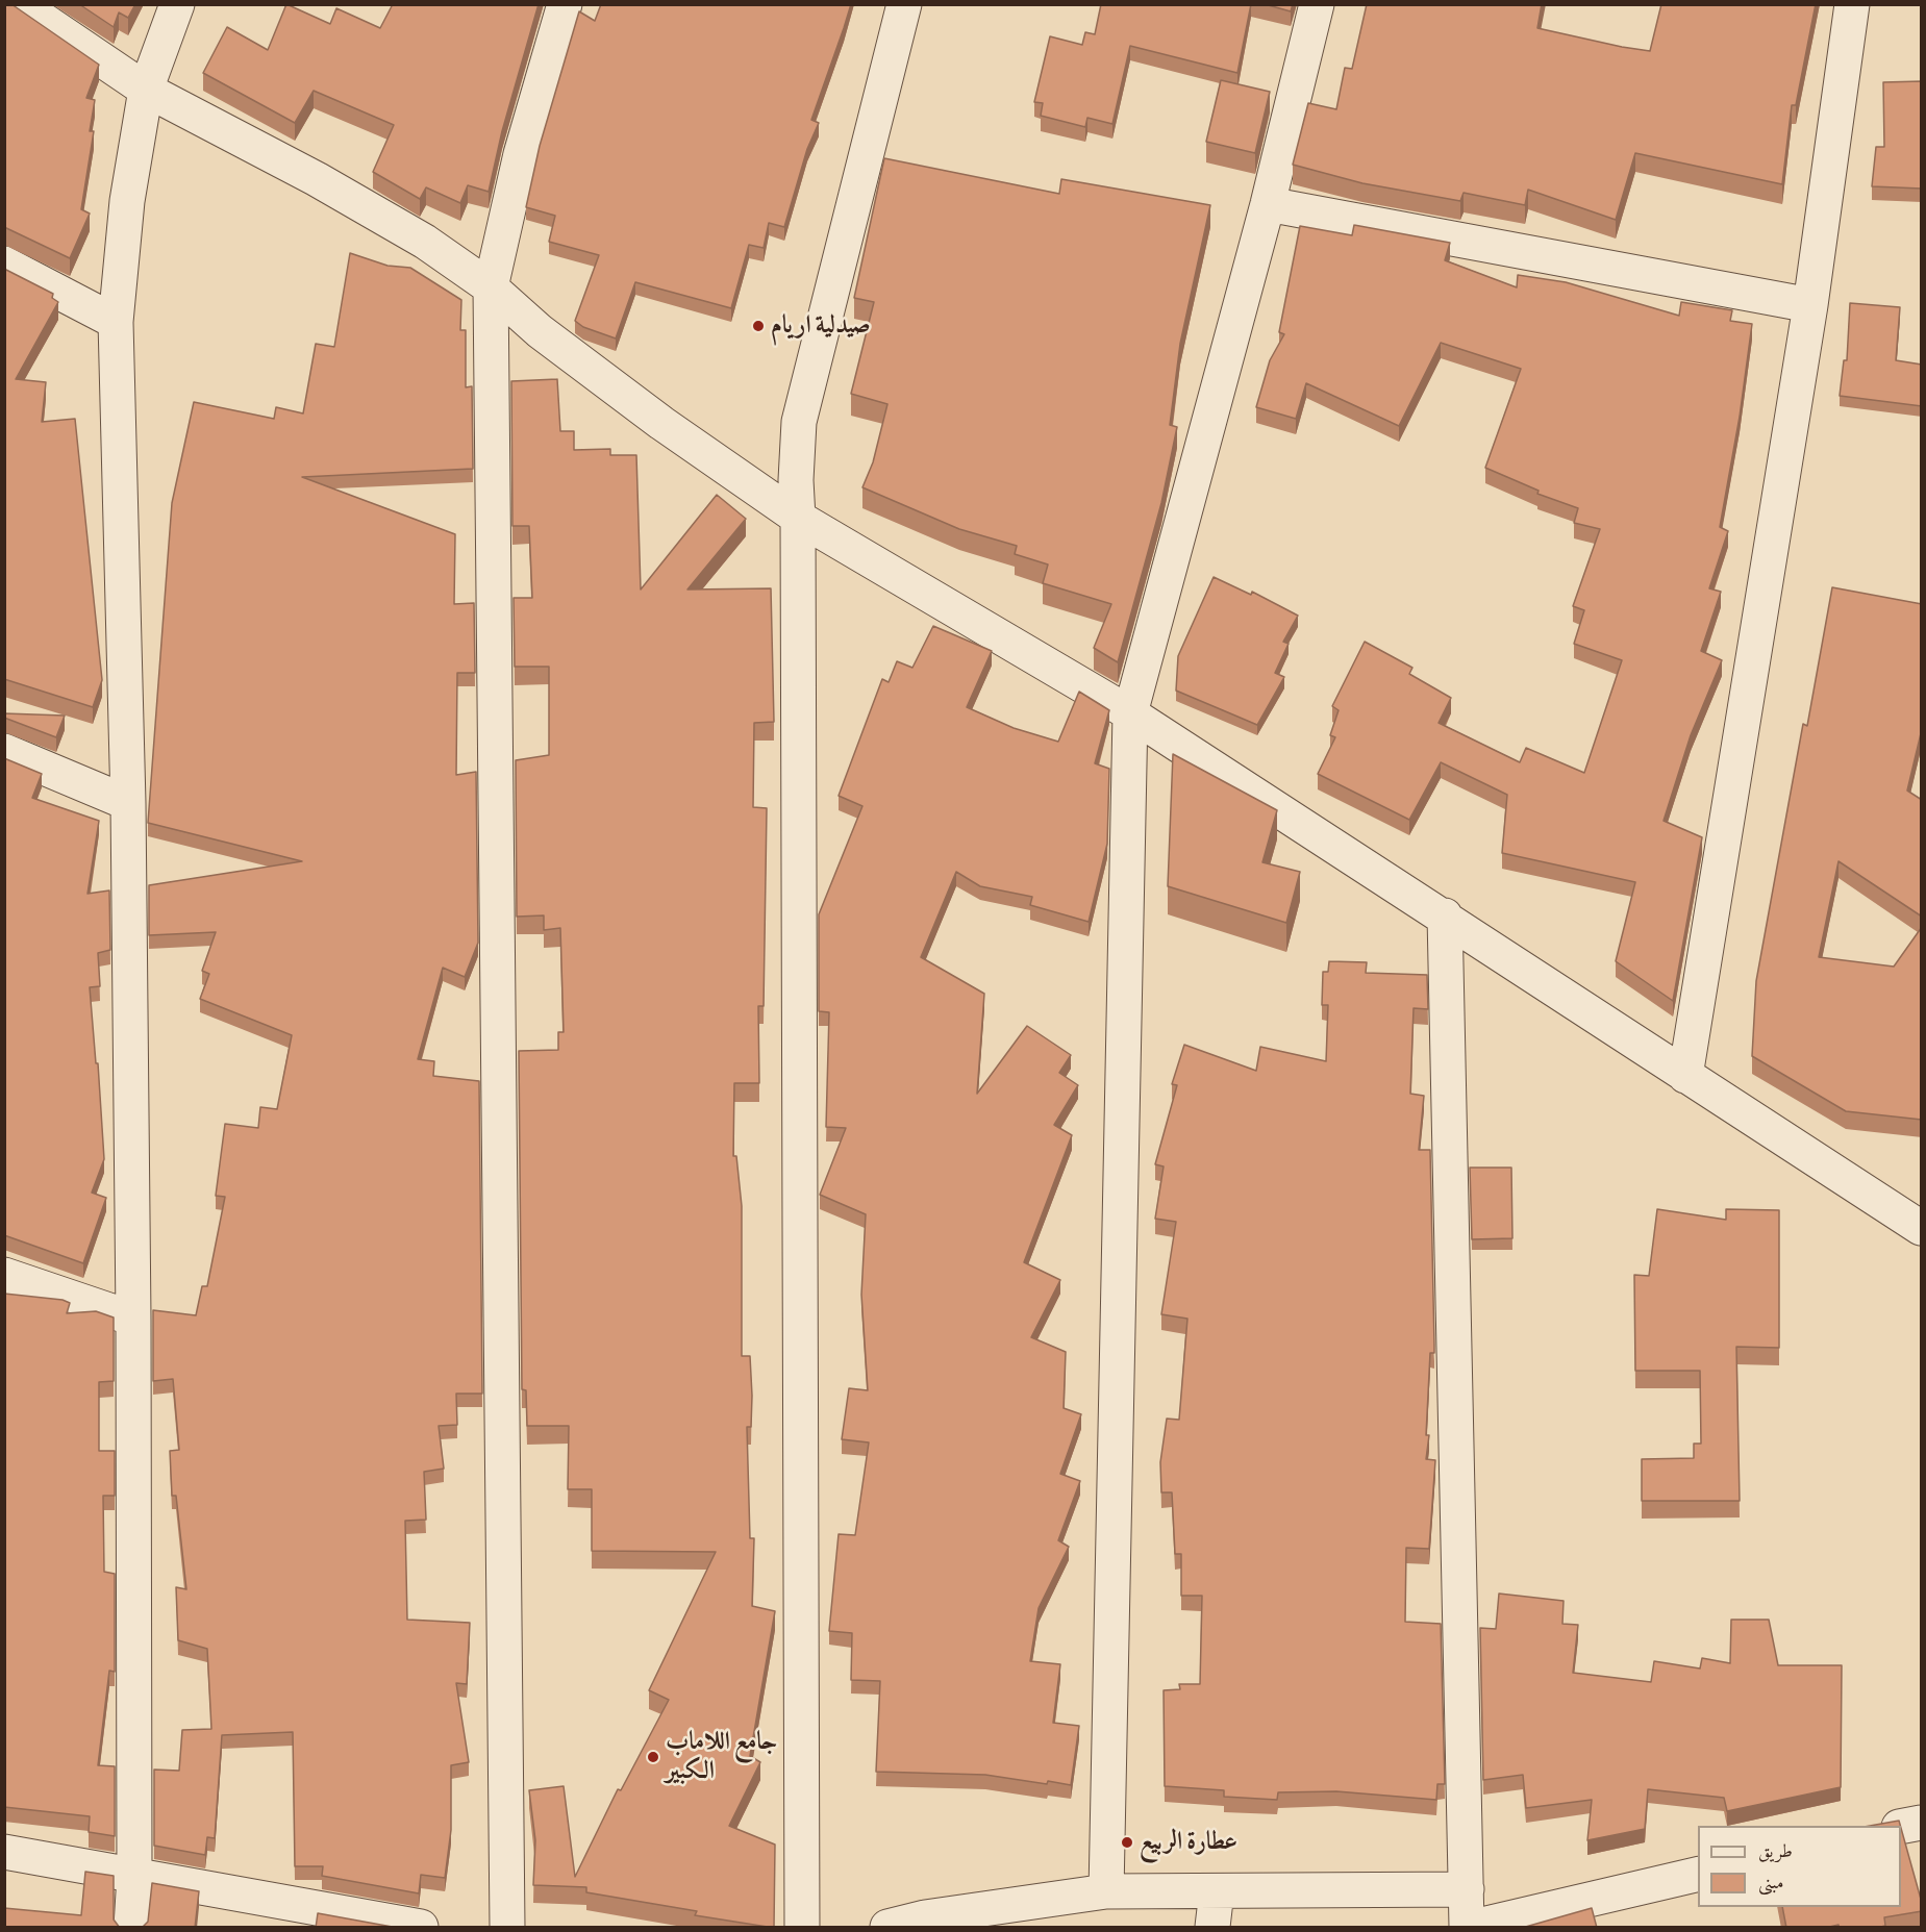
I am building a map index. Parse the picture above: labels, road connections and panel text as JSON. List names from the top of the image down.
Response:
{
  "places": ["صيدلية اريام", "جامع اللاماب الكبير", "عطارة الربيع"],
  "legend": ["طريق", "مبنى"]
}
